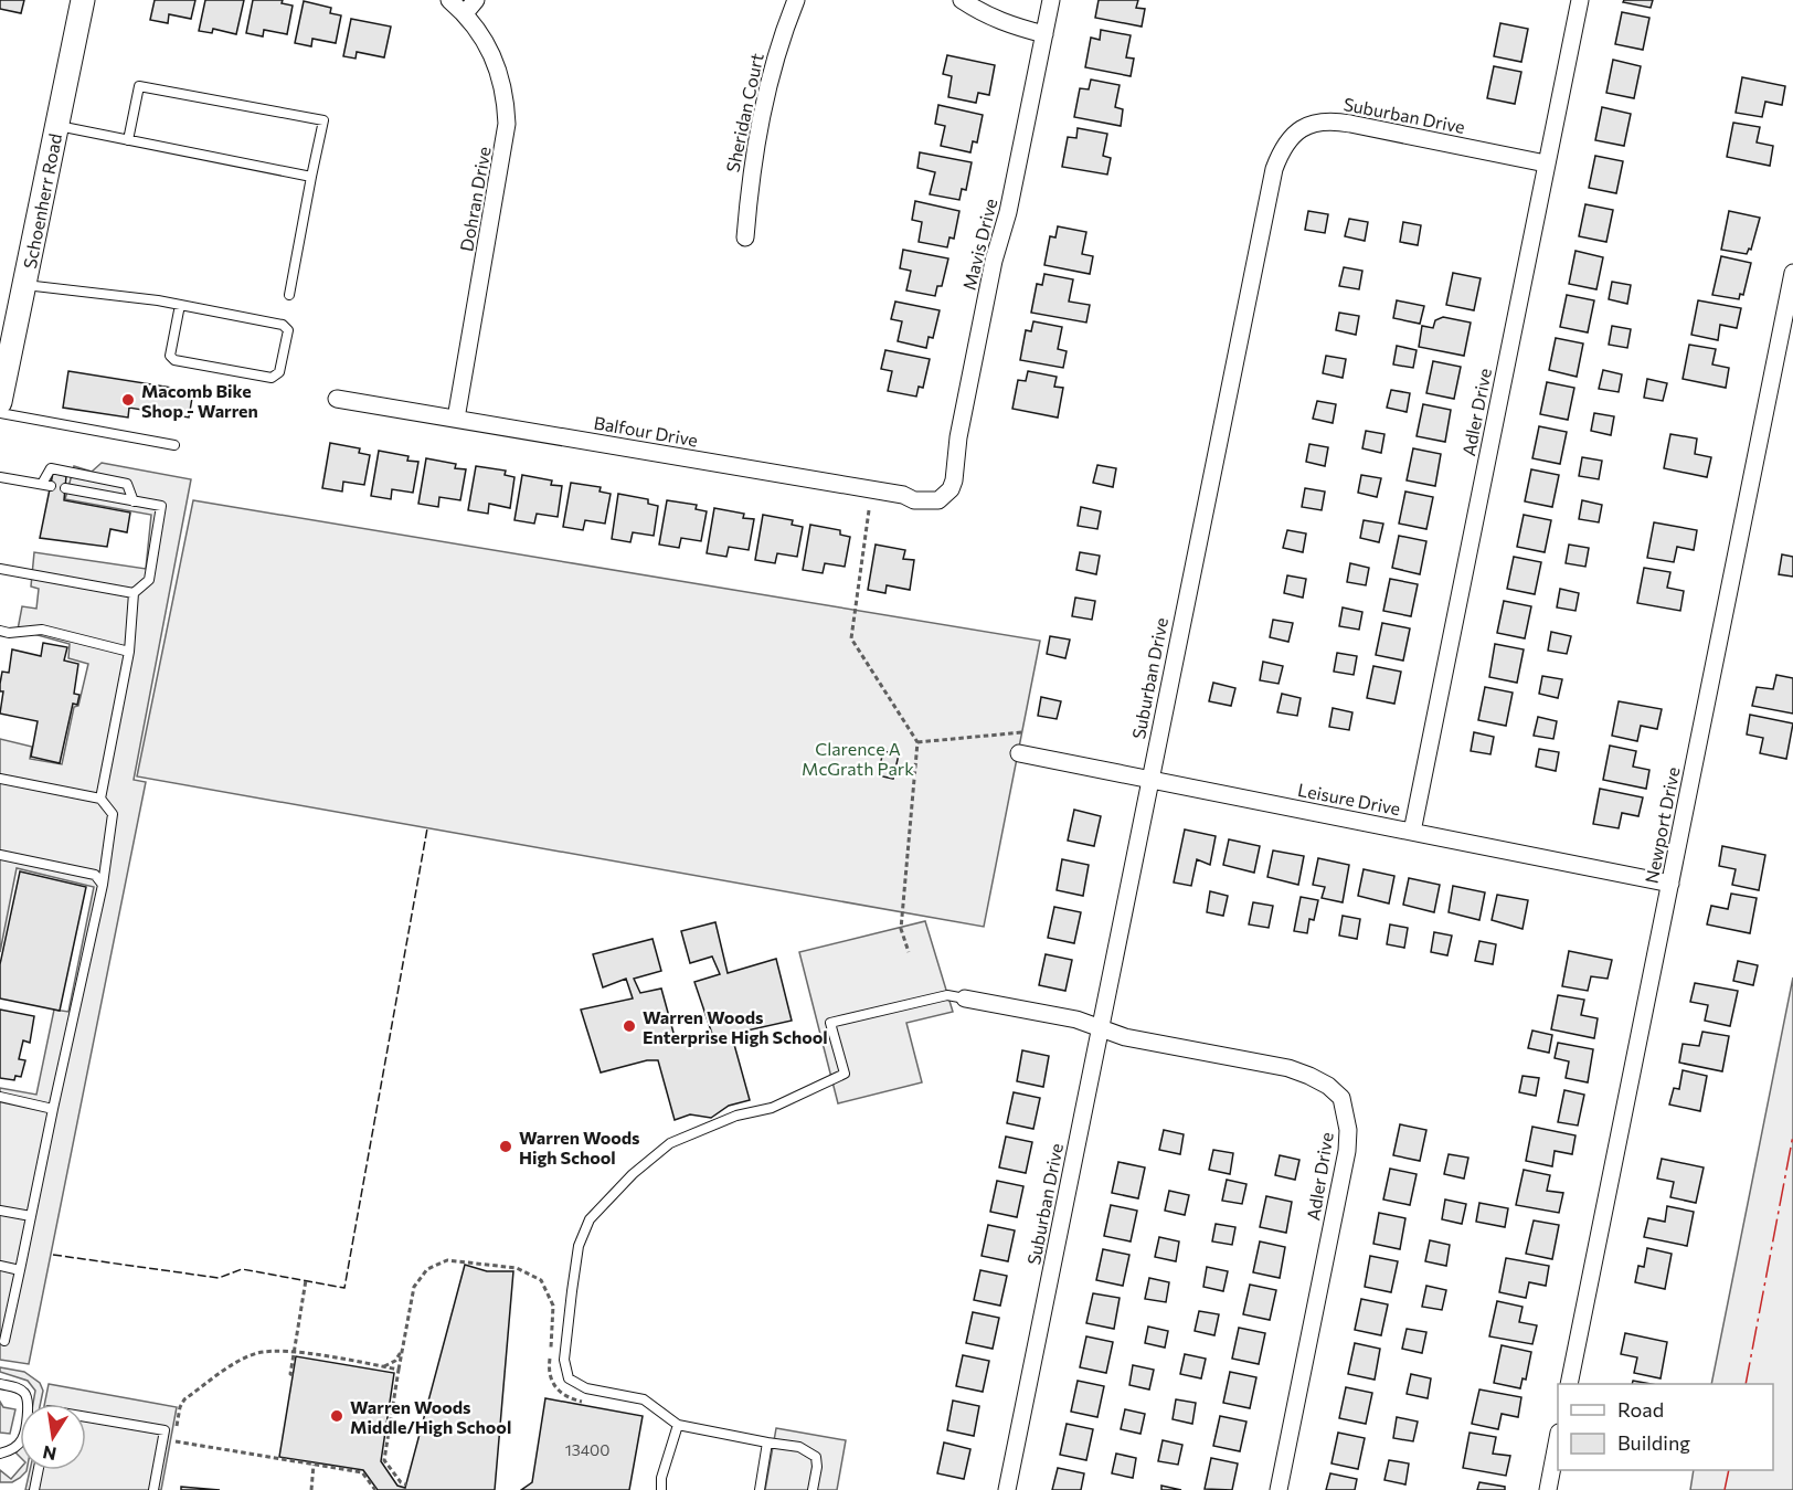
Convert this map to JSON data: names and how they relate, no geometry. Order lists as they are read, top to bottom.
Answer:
{
  "streets": {
    "main road": ["Schoenherr Road"],
    "street": [
      "Sheridan Court",
      "Suburban Drive",
      "Dohran Drive",
      "Mavis Drive",
      "Adler Drive",
      "Balfour Drive",
      "Leisure Drive",
      "Newport Drive"
    ]
  },
  "crossings": [
    ["Suburban Drive", "Adler Drive"],
    ["Suburban Drive", "Leisure Drive"],
    ["Dohran Drive", "Balfour Drive"],
    ["Mavis Drive", "Balfour Drive"],
    ["Adler Drive", "Leisure Drive"],
    ["Leisure Drive", "Newport Drive"]
  ],
  "parks": ["Clarence A McGrath Park"],
  "places": [
    "Macomb Bike Shop - Warren",
    "Warren Woods Enterprise High School",
    "Warren Woods High School",
    "Warren Woods Middle/High School"
  ],
  "house_numbers": ["13400"],
  "legend": ["Road", "Building"],
  "north": "bottom"
}
